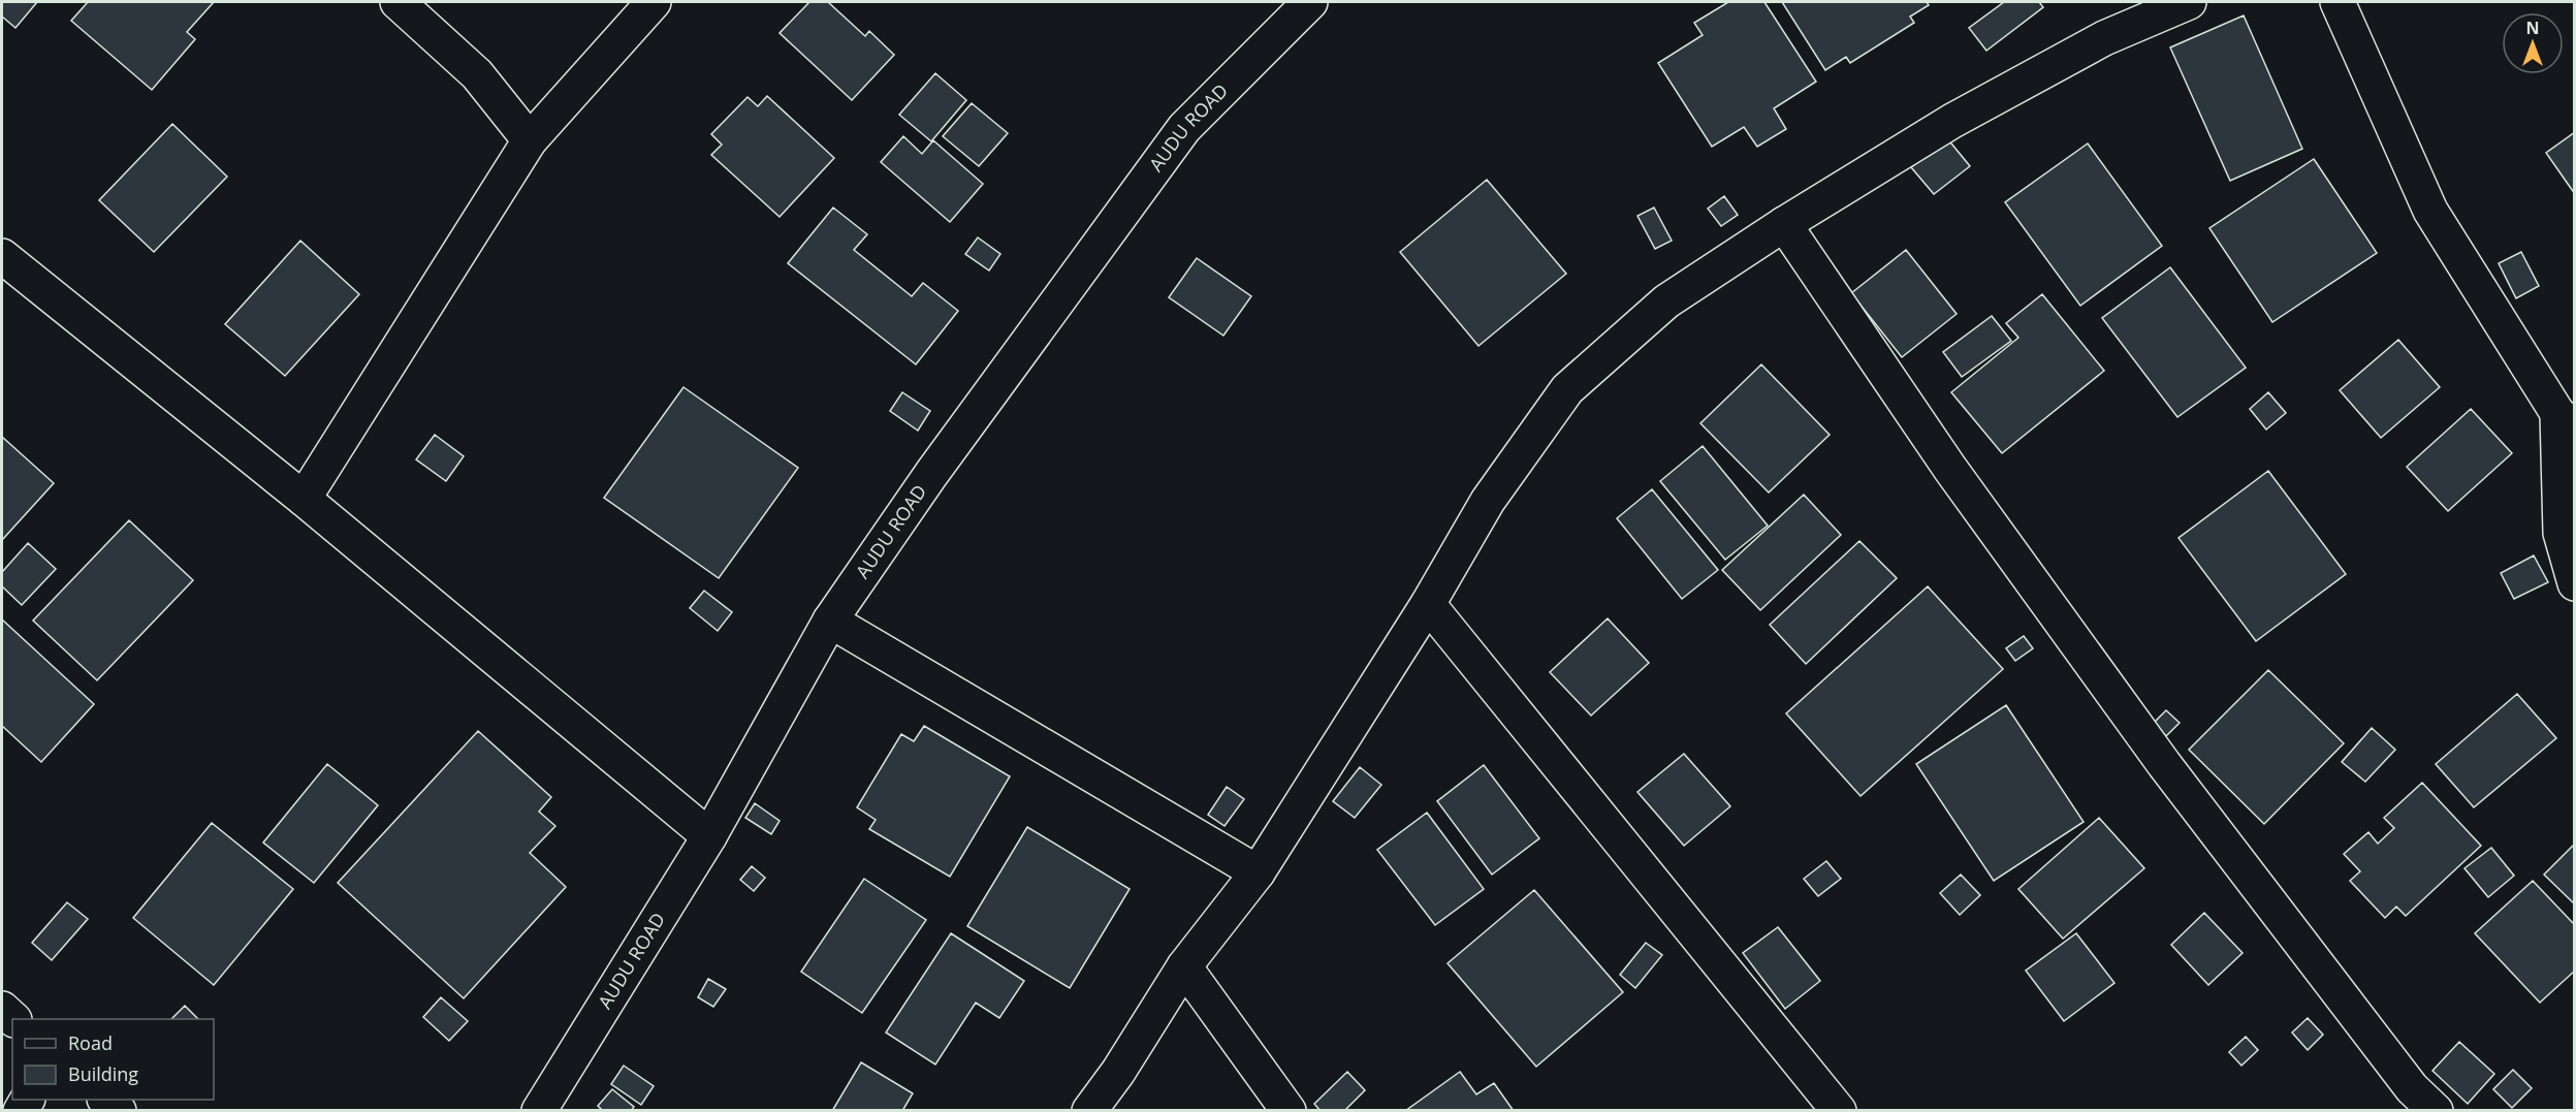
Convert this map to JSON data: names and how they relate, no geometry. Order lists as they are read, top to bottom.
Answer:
{
  "streets": {
    "street": ["AUDU ROAD"]
  },
  "legend": ["Road", "Building"],
  "north": "top"
}
